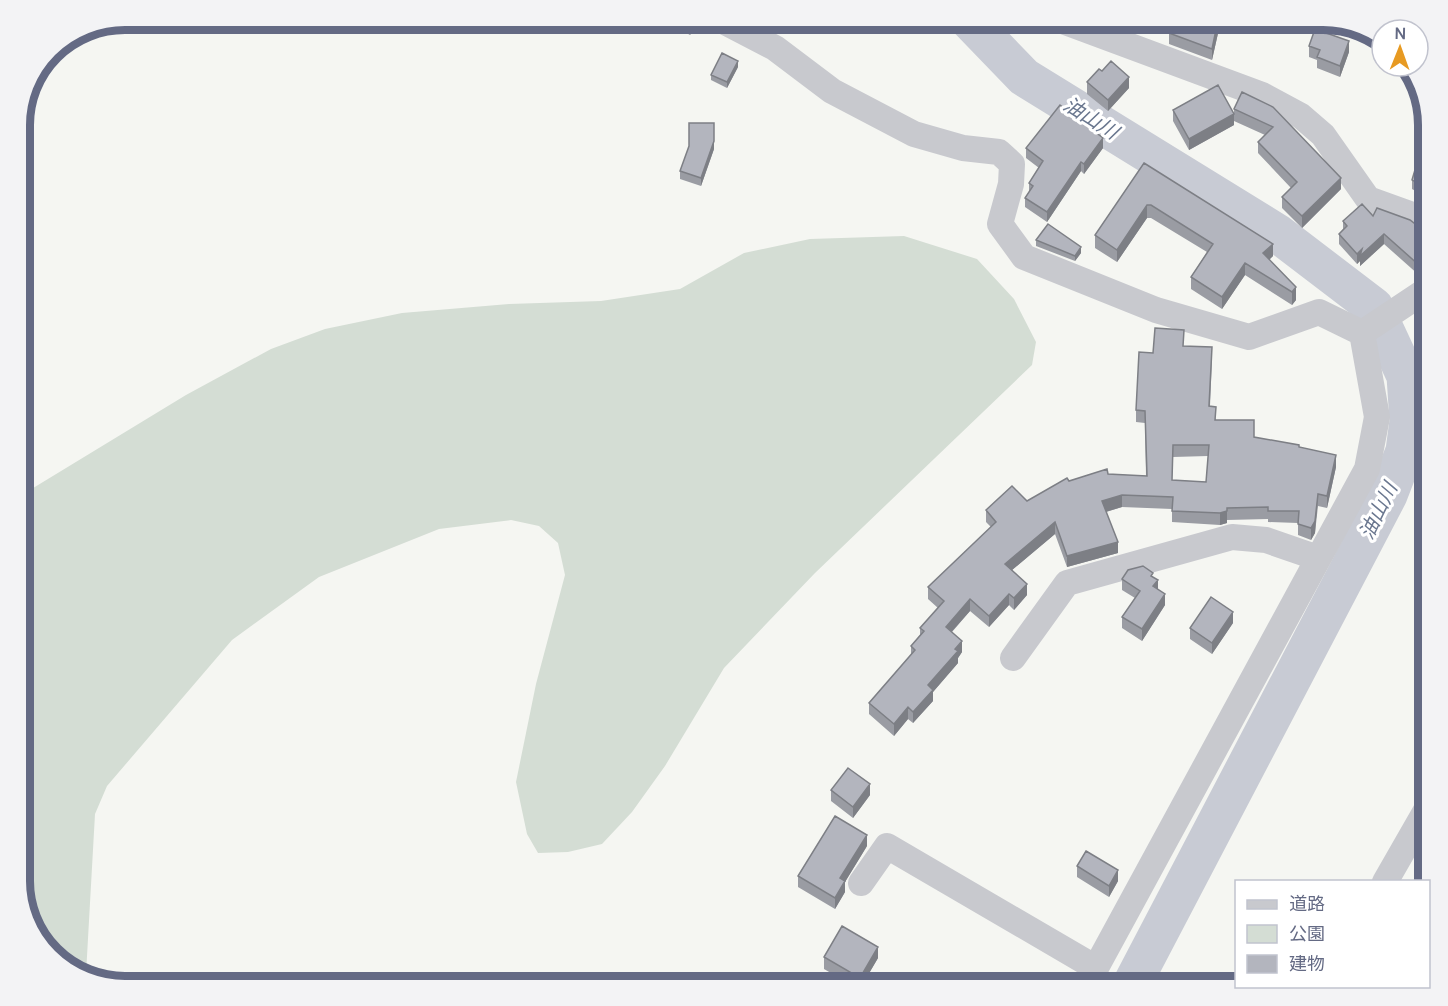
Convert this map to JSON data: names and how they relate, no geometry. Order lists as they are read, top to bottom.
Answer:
{
  "water": ["油山川"],
  "legend": ["道路", "公園", "建物"],
  "north": "top"
}
